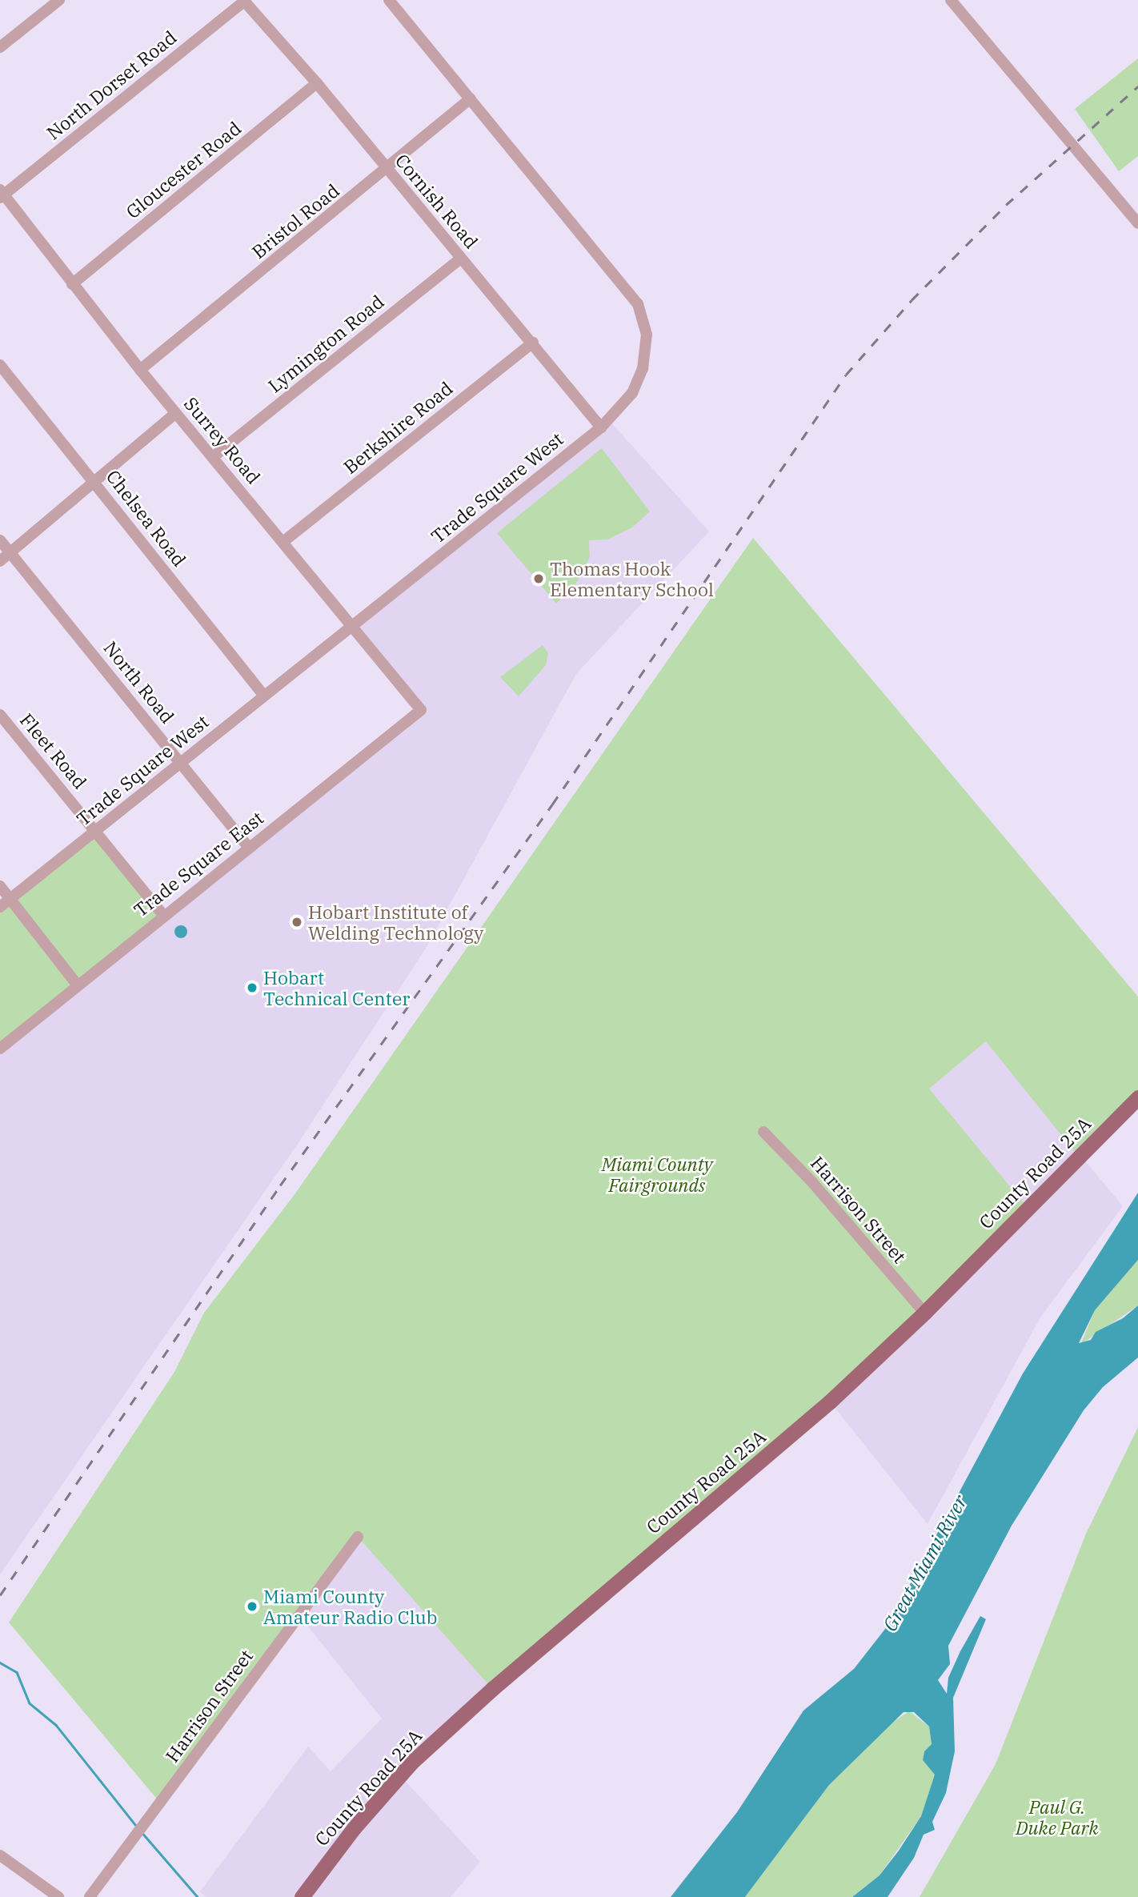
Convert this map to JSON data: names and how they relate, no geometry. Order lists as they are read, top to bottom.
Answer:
{
  "streets": {
    "main road": ["County Road 25A"],
    "street": [
      "North Dorset Road",
      "Gloucester Road",
      "Cornish Road",
      "Bristol Road",
      "Lymington Road",
      "Berkshire Road",
      "Surrey Road",
      "Trade Square West",
      "Chelsea Road",
      "North Road",
      "Fleet Road",
      "Trade Square East",
      "Harrison Street"
    ]
  },
  "crossings": [
    ["North Dorset Road", "Cornish Road"],
    ["North Dorset Road", "Surrey Road"],
    ["Gloucester Road", "Cornish Road"],
    ["Gloucester Road", "Surrey Road"],
    ["Cornish Road", "Bristol Road"],
    ["Cornish Road", "Lymington Road"],
    ["Cornish Road", "Berkshire Road"],
    ["Cornish Road", "Trade Square West"],
    ["Bristol Road", "Surrey Road"],
    ["Bristol Road", "Trade Square West"],
    ["Lymington Road", "Surrey Road"],
    ["Berkshire Road", "Surrey Road"],
    ["Surrey Road", "Trade Square West"],
    ["Surrey Road", "Trade Square East"],
    ["Trade Square West", "Chelsea Road"],
    ["Trade Square West", "North Road"],
    ["Trade Square West", "Fleet Road"],
    ["North Road", "Trade Square East"],
    ["Fleet Road", "Trade Square East"],
    ["County Road 25A", "Harrison Street"]
  ],
  "water": ["Great Miami River"],
  "parks": ["Miami County Fairgrounds", "Paul G. Duke Park"],
  "places": [
    "Thomas Hook Elementary School",
    "Hobart Institute of Welding Technology",
    "Hobart Technical Center",
    "Miami County Amateur Radio Club"
  ]
}
